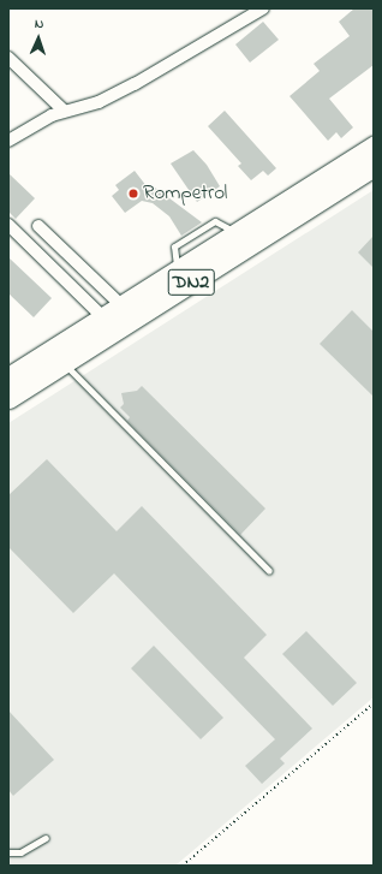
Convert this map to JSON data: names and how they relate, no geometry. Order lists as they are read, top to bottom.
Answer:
{
  "streets": {
    "highway": ["DN2"]
  },
  "places": ["Rompetrol"],
  "north": "top"
}
